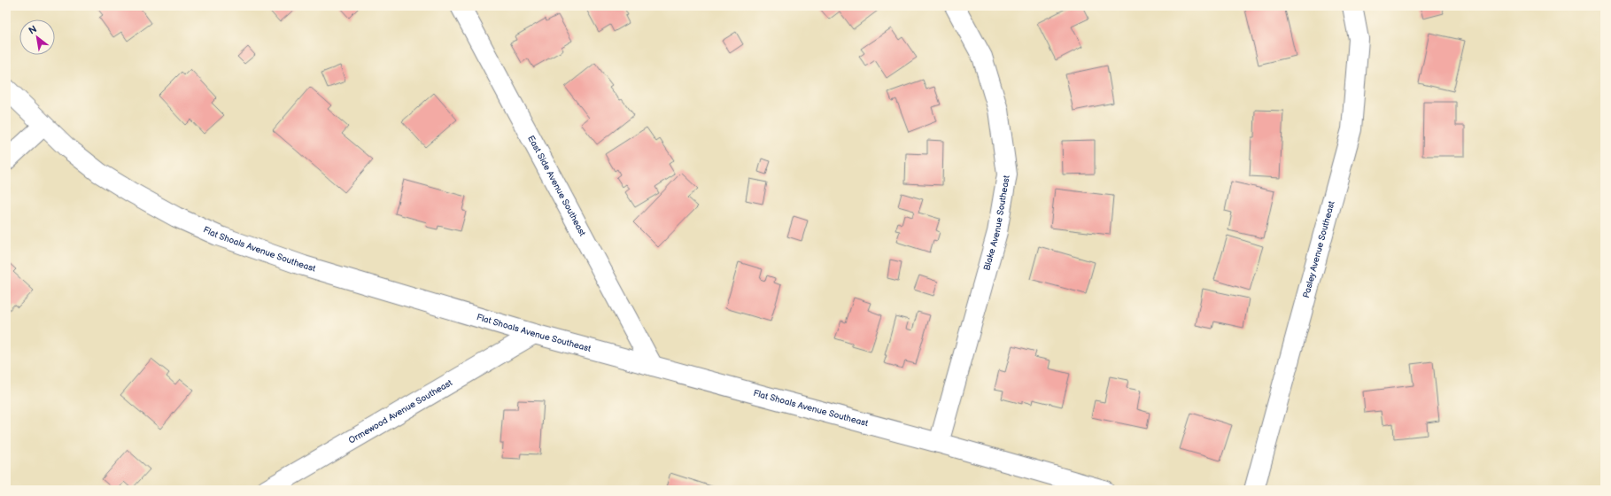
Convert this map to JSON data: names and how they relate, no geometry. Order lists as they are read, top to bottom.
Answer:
{
  "streets": {
    "street": [
      "East Side Avenue Southeast",
      "Blake Avenue Southeast",
      "Flat Shoals Avenue Southeast",
      "Pasley Avenue Southeast",
      "Ormewood Avenue Southeast"
    ]
  },
  "crossings": [
    ["East Side Avenue Southeast", "Flat Shoals Avenue Southeast"],
    ["Blake Avenue Southeast", "Flat Shoals Avenue Southeast"],
    ["Flat Shoals Avenue Southeast", "Ormewood Avenue Southeast"]
  ],
  "north": "top left"
}
